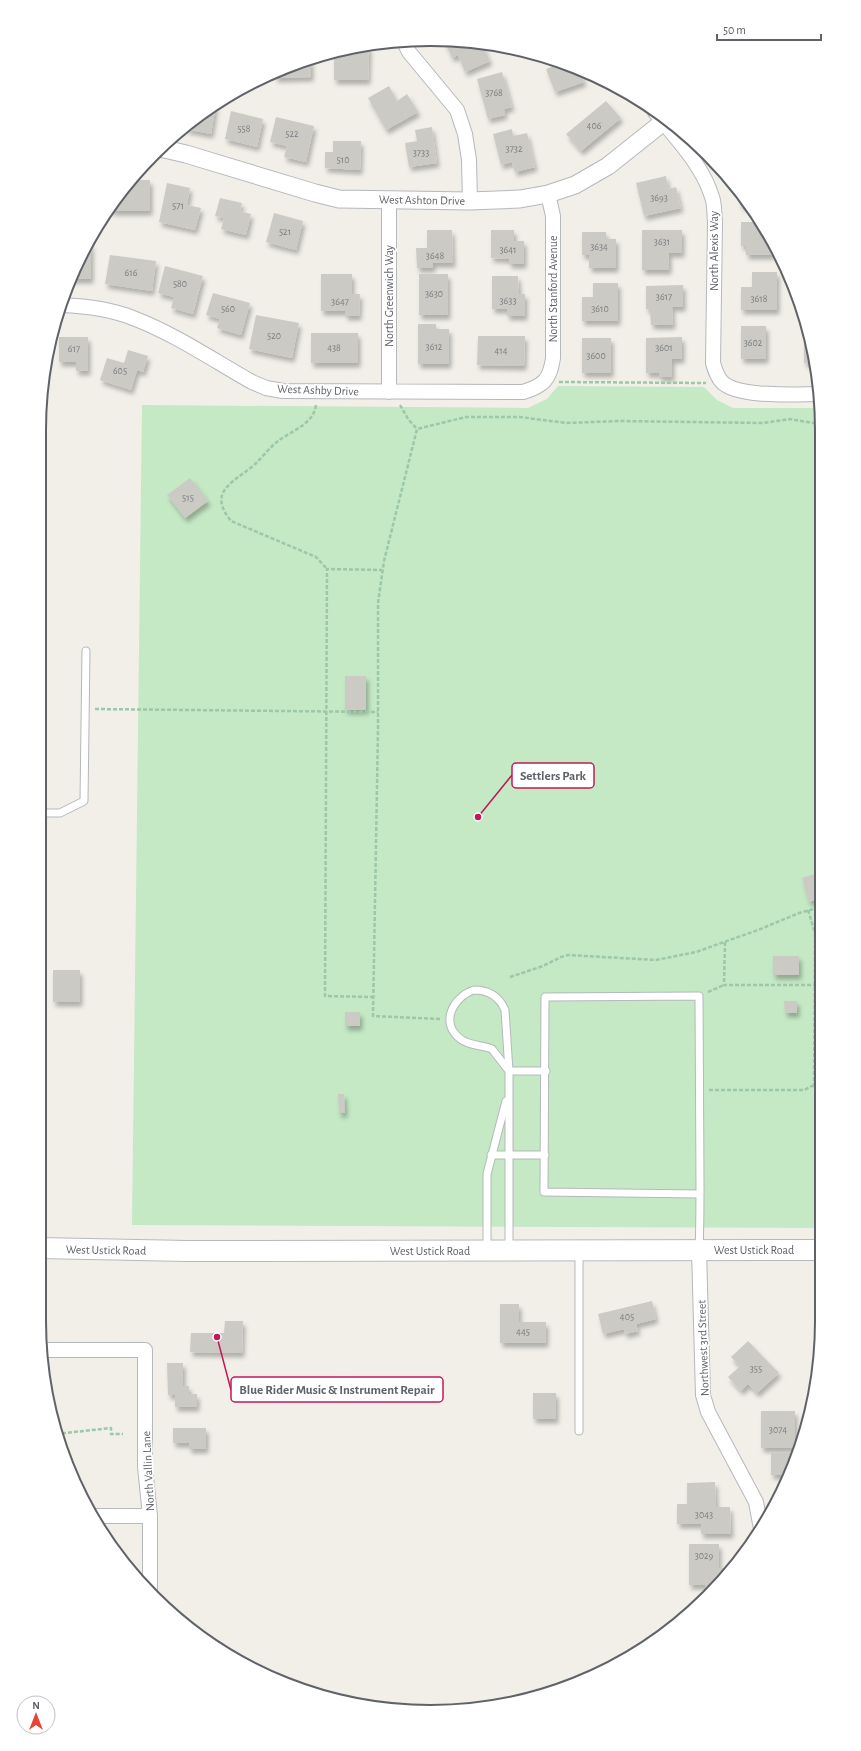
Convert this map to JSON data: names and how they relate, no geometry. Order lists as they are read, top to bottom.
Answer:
{
  "streets": {
    "main road": ["West Ustick Road"],
    "street": [
      "West Ashton Drive",
      "North Alexis Way",
      "North Stanford Avenue",
      "North Greenwich Way",
      "West Ashby Drive",
      "Northwest 3rd Street",
      "North Vallin Lane"
    ]
  },
  "crossings": [
    ["West Ashton Drive", "North Stanford Avenue"],
    ["West Ashton Drive", "North Greenwich Way"],
    ["North Stanford Avenue", "West Ashby Drive"],
    ["North Greenwich Way", "West Ashby Drive"],
    ["West Ustick Road", "Northwest 3rd Street"]
  ],
  "places": ["Settlers Park", "Blue Rider Music & Instrument Repair"],
  "house_numbers": [
    "3768",
    "406",
    "558",
    "522",
    "3732",
    "3733",
    "510",
    "3693",
    "571",
    "521",
    "3631",
    "3634",
    "3641",
    "3648",
    "616",
    "580",
    "3630",
    "3617",
    "3618",
    "3633",
    "3647",
    "560",
    "3610",
    "520",
    "3602",
    "3612",
    "438",
    "3601",
    "617",
    "414",
    "3600",
    "605",
    "515",
    "405",
    "445",
    "355",
    "3074",
    "3043",
    "3029"
  ],
  "scale_bar": "50 m",
  "north": "top"
}
